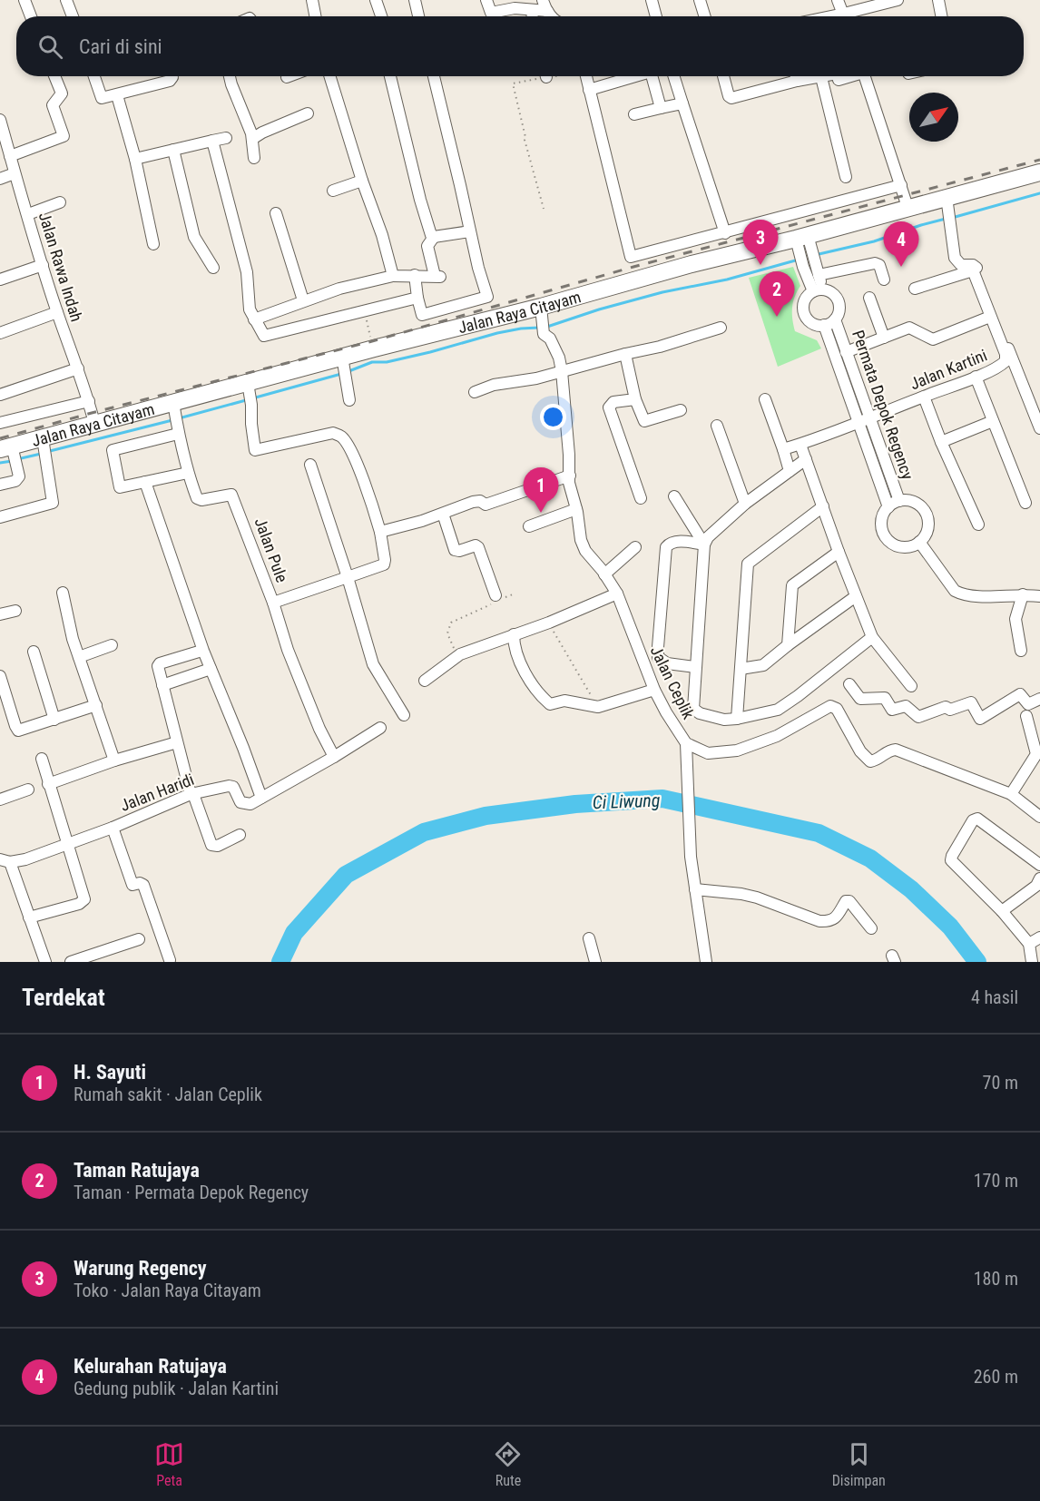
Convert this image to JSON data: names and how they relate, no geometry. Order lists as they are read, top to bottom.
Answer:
{
  "streets": {
    "main road": ["Jalan Raya Citayam"],
    "street": [
      "Jalan Rawa Indah",
      "Jalan Kartini",
      "Permata Depok Regency",
      "Jalan Pule",
      "Jalan Ceplik",
      "Jalan Haridi"
    ]
  },
  "crossings": [
    ["Jalan Rawa Indah", "Jalan Raya Citayam"],
    ["Jalan Raya Citayam", "Jalan Pule"],
    ["Jalan Raya Citayam", "Jalan Ceplik"],
    ["Jalan Kartini", "Permata Depok Regency"]
  ],
  "water": ["Ci Liwung"],
  "north": "top right",
  "page": {
    "search": "Cari di sini",
    "pins": [
      "3",
      "4",
      "2",
      "1"
    ],
    "heading": ["Terdekat", "4 hasil"],
    "list": [
      {
        "mark": "1",
        "name": "H. Sayuti",
        "note": "Rumah sakit · Jalan Ceplik",
        "value": "70 m"
      },
      {
        "mark": "2",
        "name": "Taman Ratujaya",
        "note": "Taman · Permata Depok Regency",
        "value": "170 m"
      },
      {
        "mark": "3",
        "name": "Warung Regency",
        "note": "Toko · Jalan Raya Citayam",
        "value": "180 m"
      },
      {
        "mark": "4",
        "name": "Kelurahan Ratujaya",
        "note": "Gedung publik · Jalan Kartini",
        "value": "260 m"
      }
    ],
    "nav": ["Peta", "Rute", "Disimpan"]
  }
}
